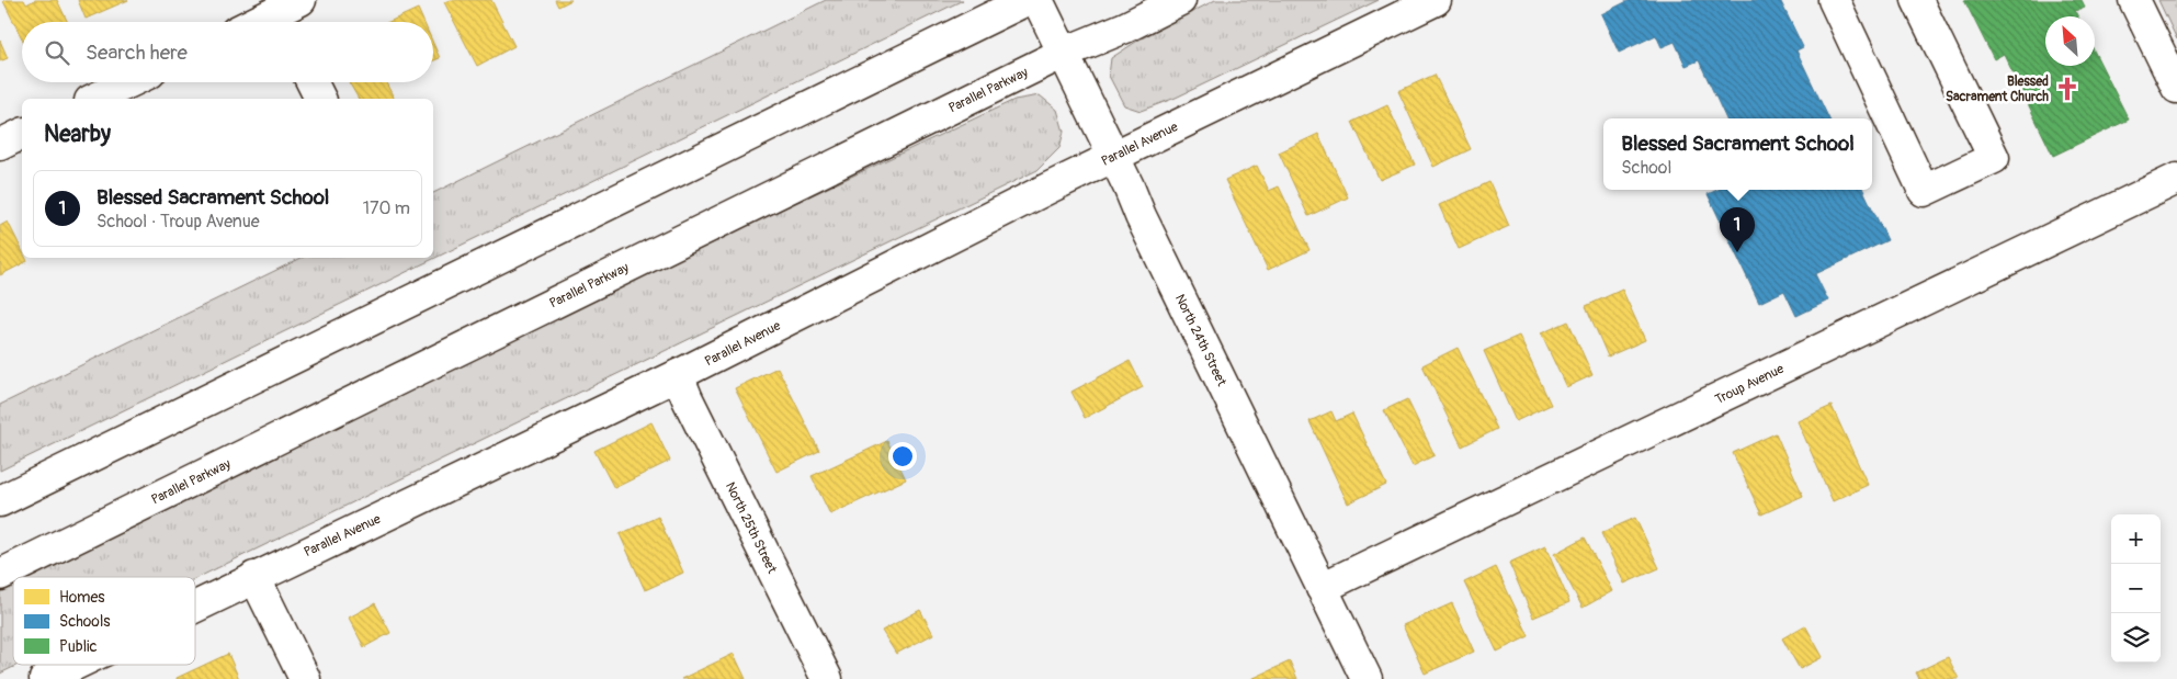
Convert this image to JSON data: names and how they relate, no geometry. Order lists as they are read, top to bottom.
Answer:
{
  "streets": {
    "street": [
      "Parallel Parkway",
      "Parallel Avenue",
      "North 24th Street",
      "Troup Avenue",
      "North 25th Street"
    ]
  },
  "crossings": [
    ["Parallel Parkway", "North 24th Street"],
    ["Parallel Avenue", "North 24th Street"],
    ["Parallel Avenue", "North 25th Street"],
    ["North 24th Street", "Troup Avenue"]
  ],
  "places": {
    "church": ["Blessed Sacrament Church"]
  },
  "legend": ["Homes", "Schools", "Public"],
  "north": "top left",
  "page": {
    "search": "Search here",
    "heading": "Nearby",
    "popup": ["Blessed Sacrament School", "School"],
    "list": [
      {
        "mark": "1",
        "name": "Blessed Sacrament School",
        "note": "School · Troup Avenue",
        "value": "170 m"
      }
    ],
    "pins": "1",
    "map_buttons": ["+", "−"]
  }
}
